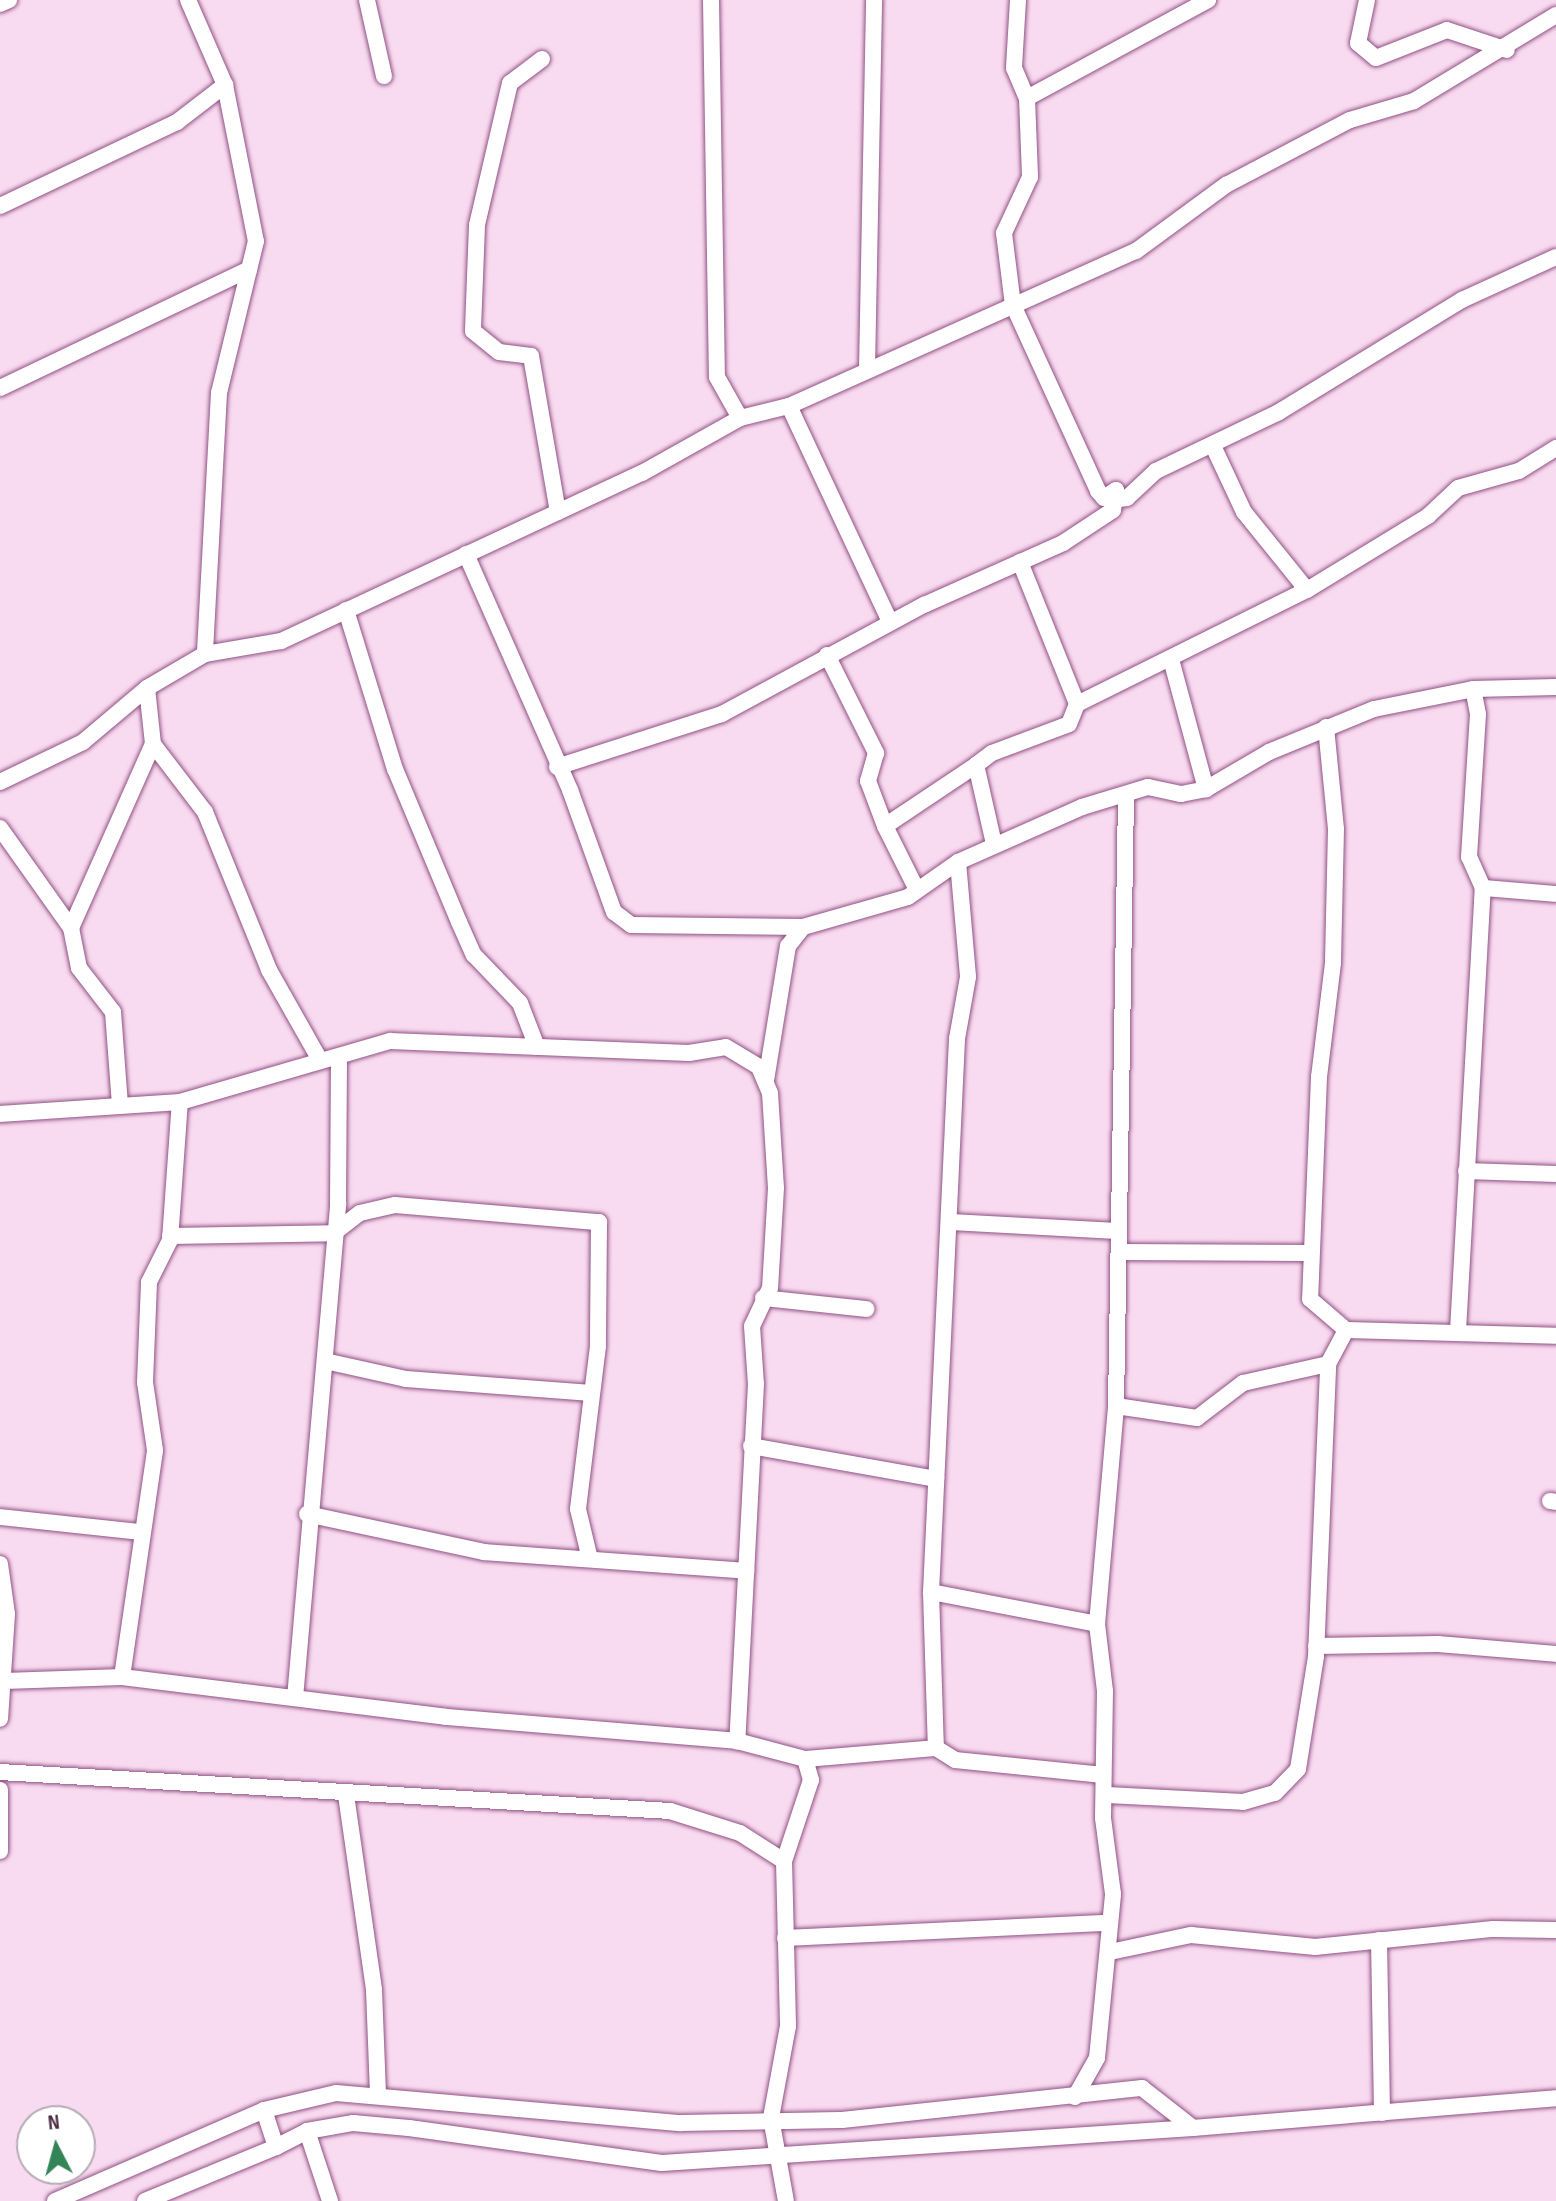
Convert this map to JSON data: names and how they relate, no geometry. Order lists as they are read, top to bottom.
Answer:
{
  "north": "top"
}
